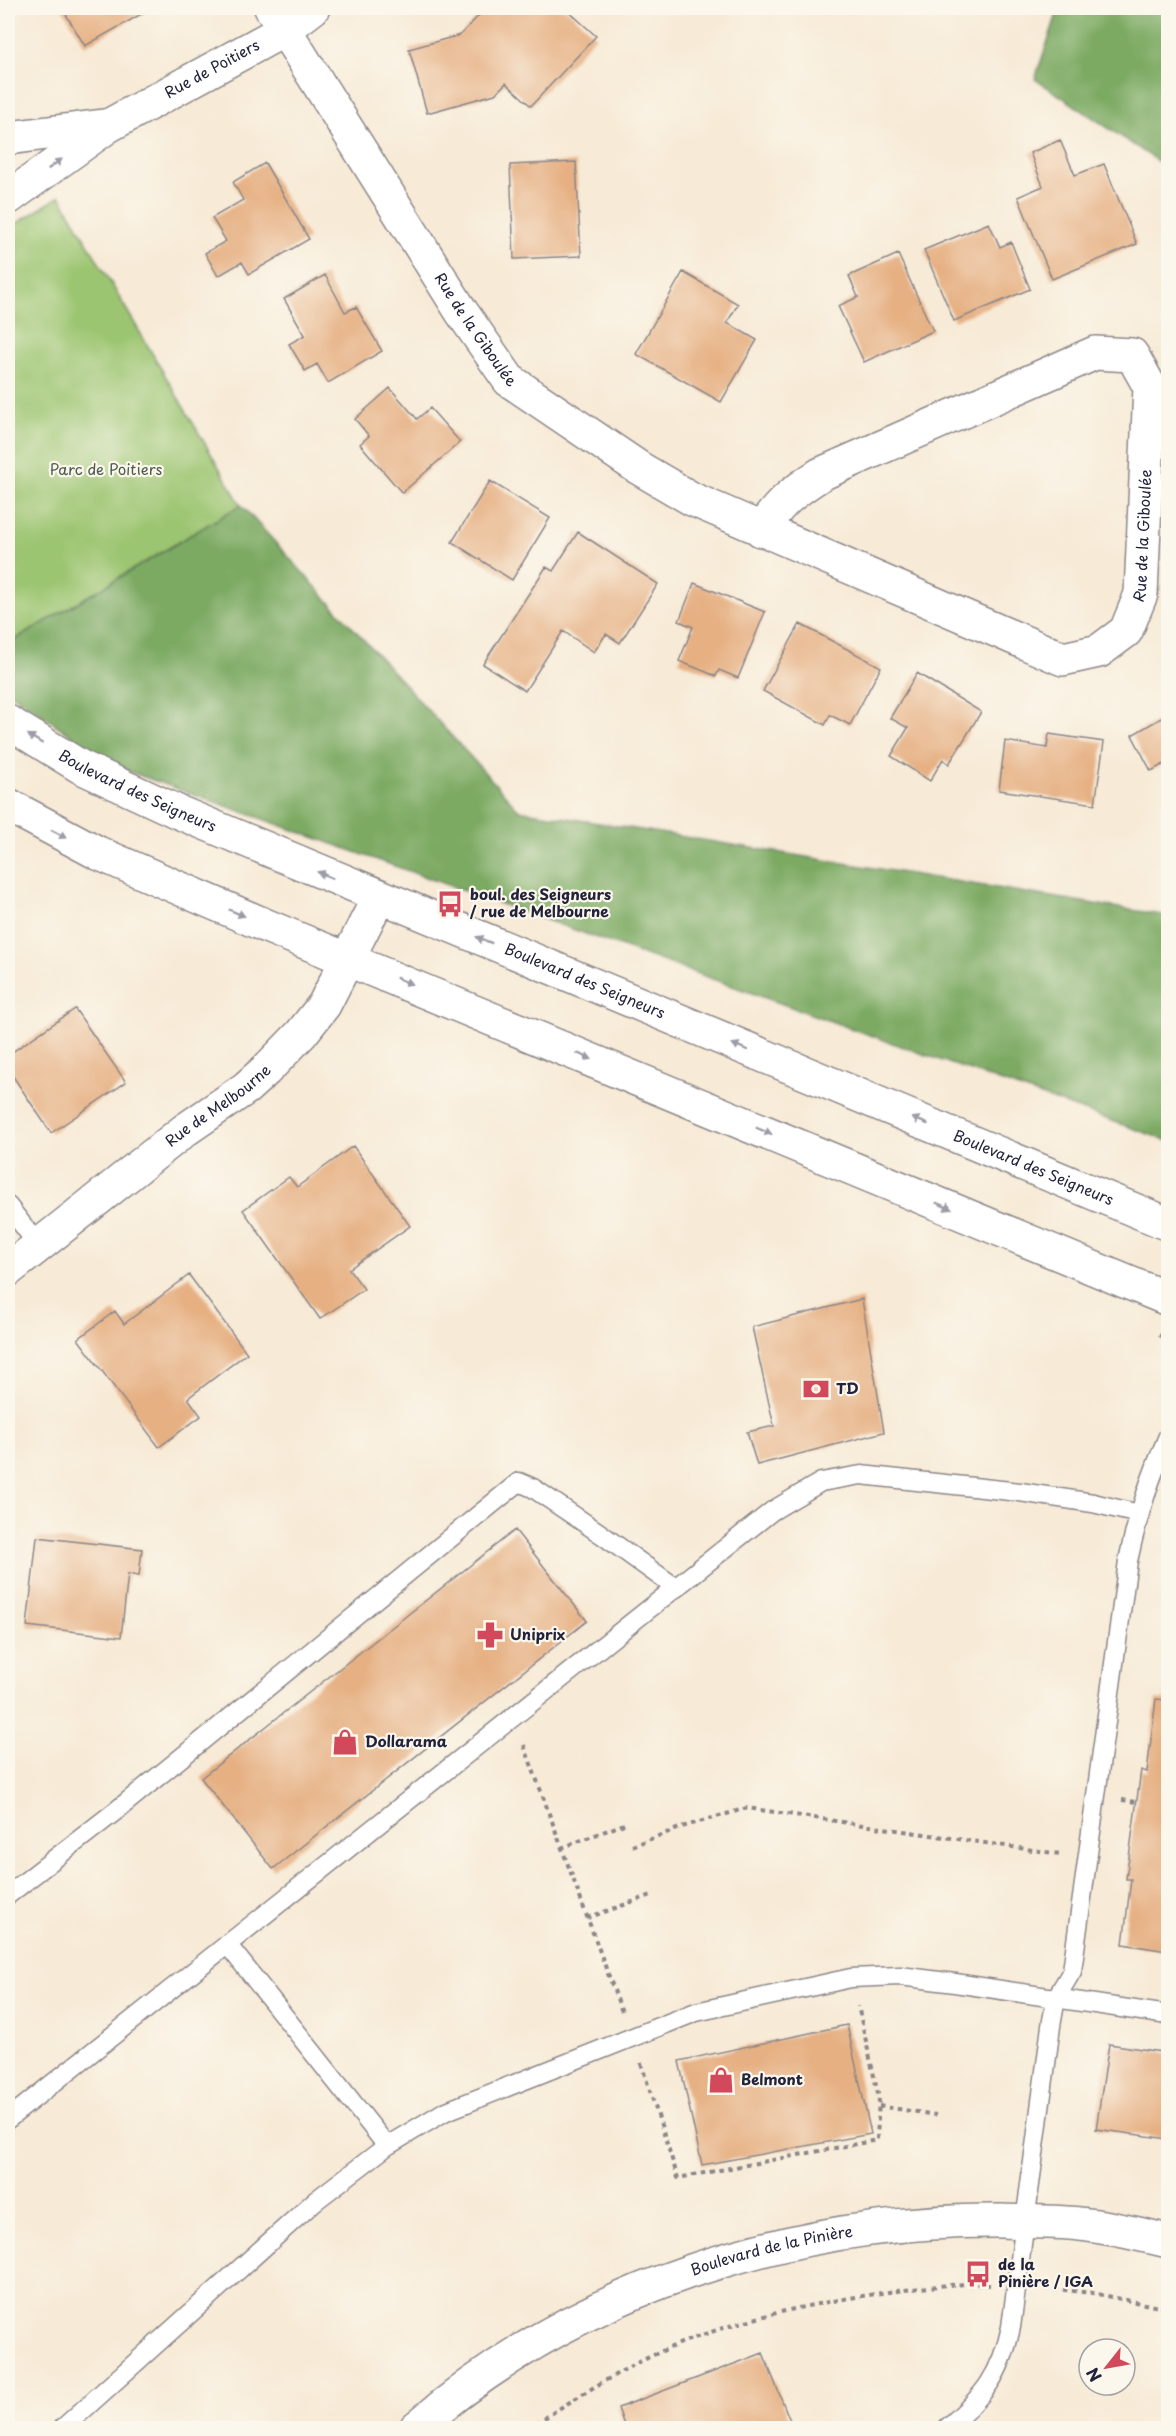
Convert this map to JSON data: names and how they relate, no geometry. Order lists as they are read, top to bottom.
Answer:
{
  "streets": {
    "street": [
      "Rue de Poitiers",
      "Rue de la Giboulée",
      "Boulevard des Seigneurs",
      "Rue de Melbourne",
      "Boulevard de la Pinière"
    ]
  },
  "crossings": [
    ["Rue de Poitiers", "Rue de la Giboulée"],
    ["Boulevard des Seigneurs", "Rue de Melbourne"]
  ],
  "parks": ["Parc de Poitiers"],
  "places": {
    "bus stop": ["boul. des Seigneurs / rue de Melbourne", "de la Pinière / IGA"],
    "bank": ["TD"],
    "pharmacy": ["Uniprix"],
    "shop": ["Dollarama", "Belmont"]
  },
  "north": "bottom left"
}
